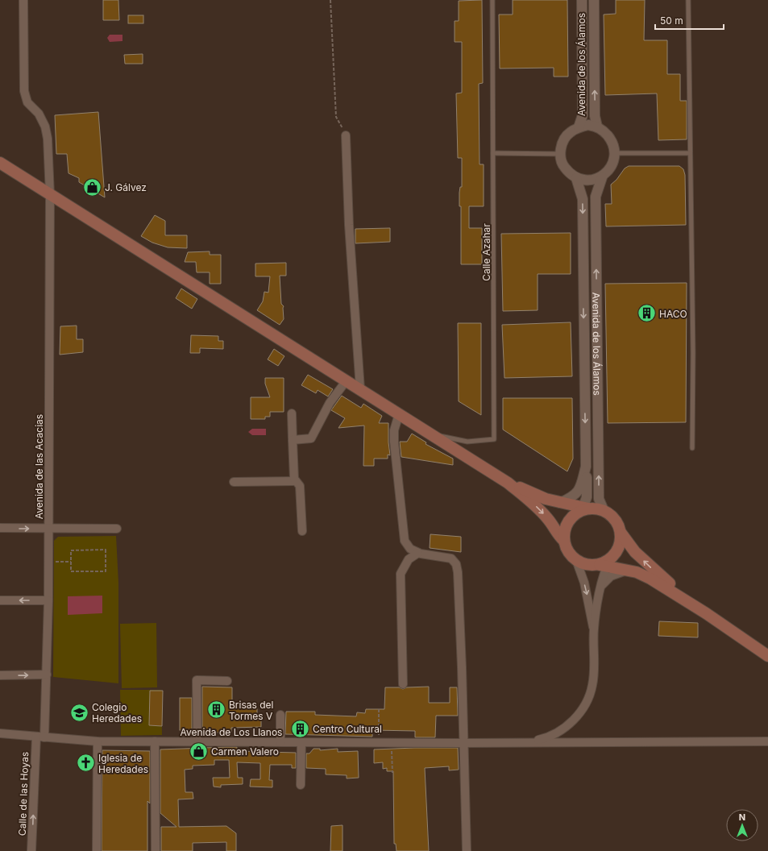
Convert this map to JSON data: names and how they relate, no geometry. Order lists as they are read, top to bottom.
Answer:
{
  "streets": {
    "street": [
      "Avenida de los Álamos",
      "Avenida de las Acacias",
      "Avenida de Los Llanos",
      "Calle de las Hoyas"
    ],
    "lane": ["Calle Azahar"]
  },
  "crossings": [
    ["Avenida de las Acacias", "Avenida de Los Llanos"],
    ["Avenida de Los Llanos", "Calle de las Hoyas"]
  ],
  "places": {
    "shop": ["J. Gálvez", "Carmen Valero"],
    "building": ["HACO", "Brisas del Tormes V", "Centro Cultural"],
    "school or university": ["Colegio Heredades"],
    "church": ["Iglesia de Heredades"]
  },
  "scale_bar": "50 m",
  "north": "top"
}
